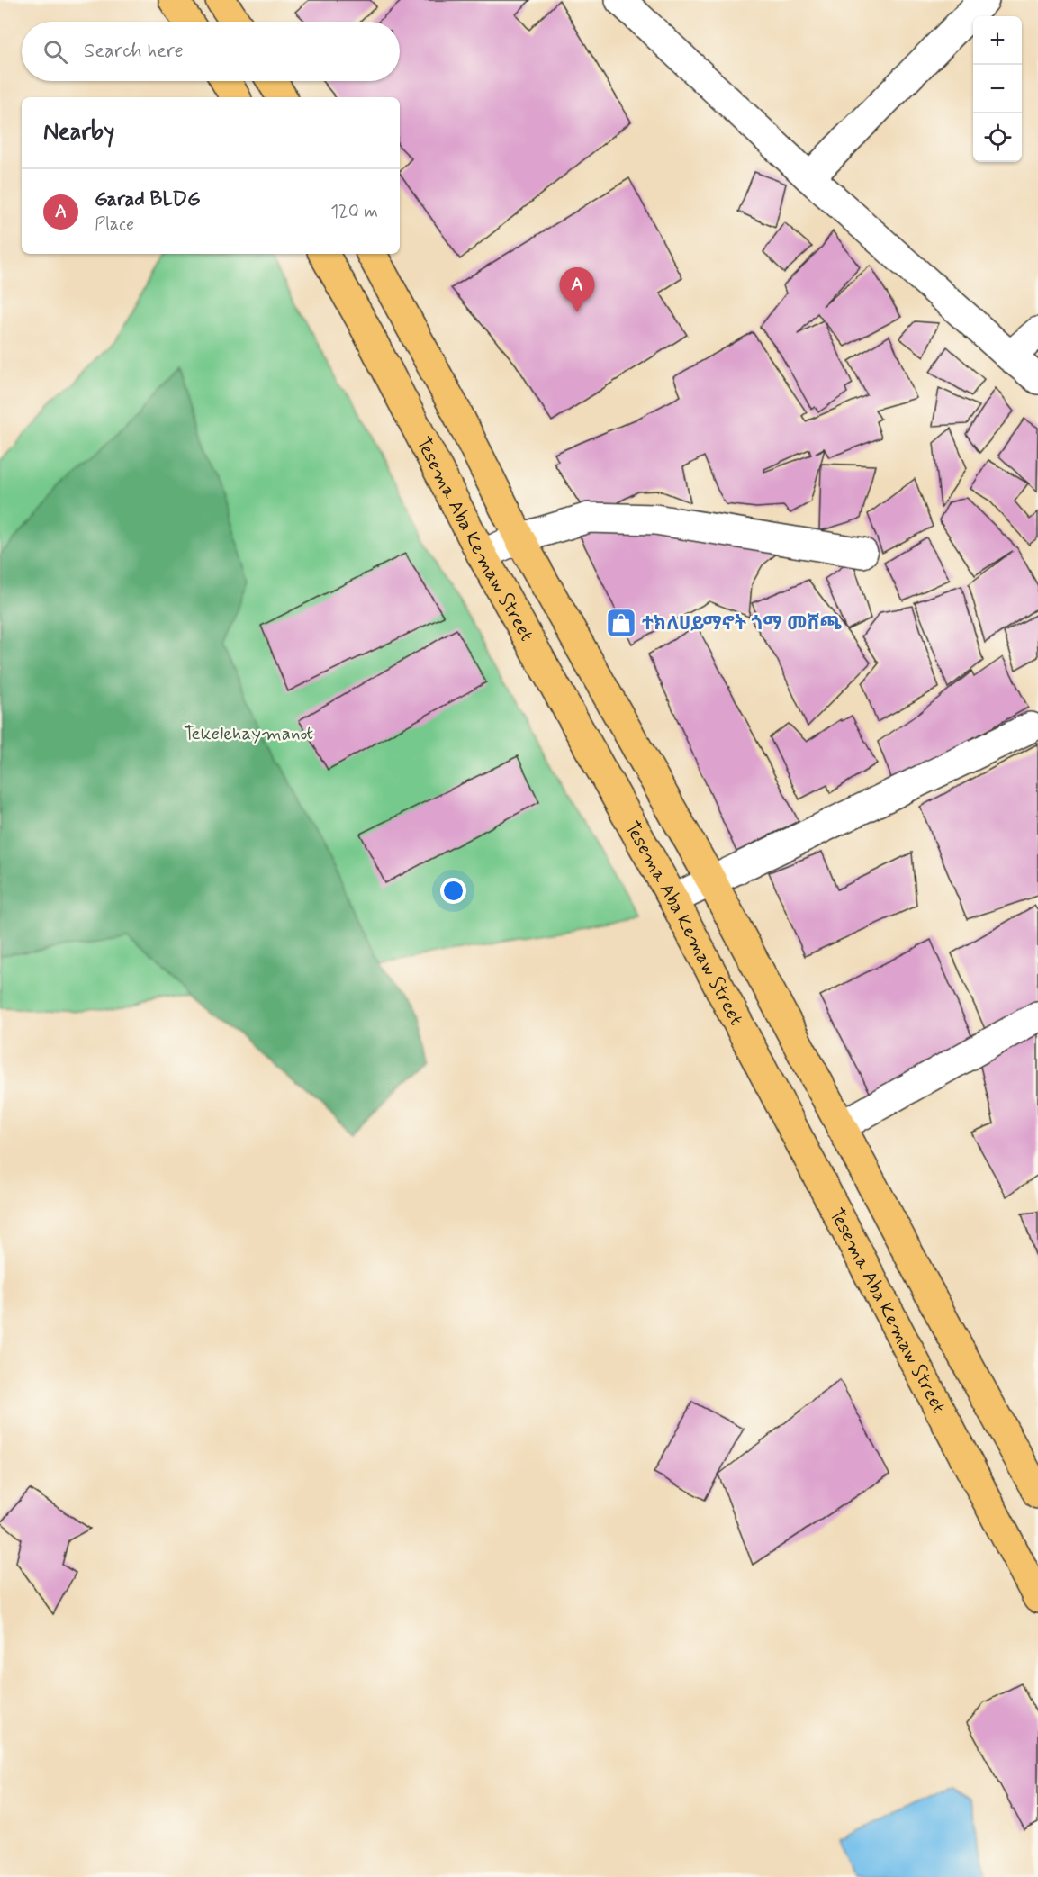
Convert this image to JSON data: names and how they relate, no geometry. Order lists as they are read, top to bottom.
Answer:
{
  "streets": {
    "main road": ["Tesema Aba Kemaw Street"]
  },
  "parks": ["Tekelehaymanot"],
  "places": {
    "shop": ["ተክለሀይማኖት ጎማ መሸጫ"]
  },
  "page": {
    "map_buttons": ["+", "−"],
    "search": "Search here",
    "heading": "Nearby",
    "list": [
      {
        "mark": "A",
        "name": "Garad BLDG",
        "note": "Place",
        "value": "120 m"
      }
    ],
    "pins": "A"
  }
}
